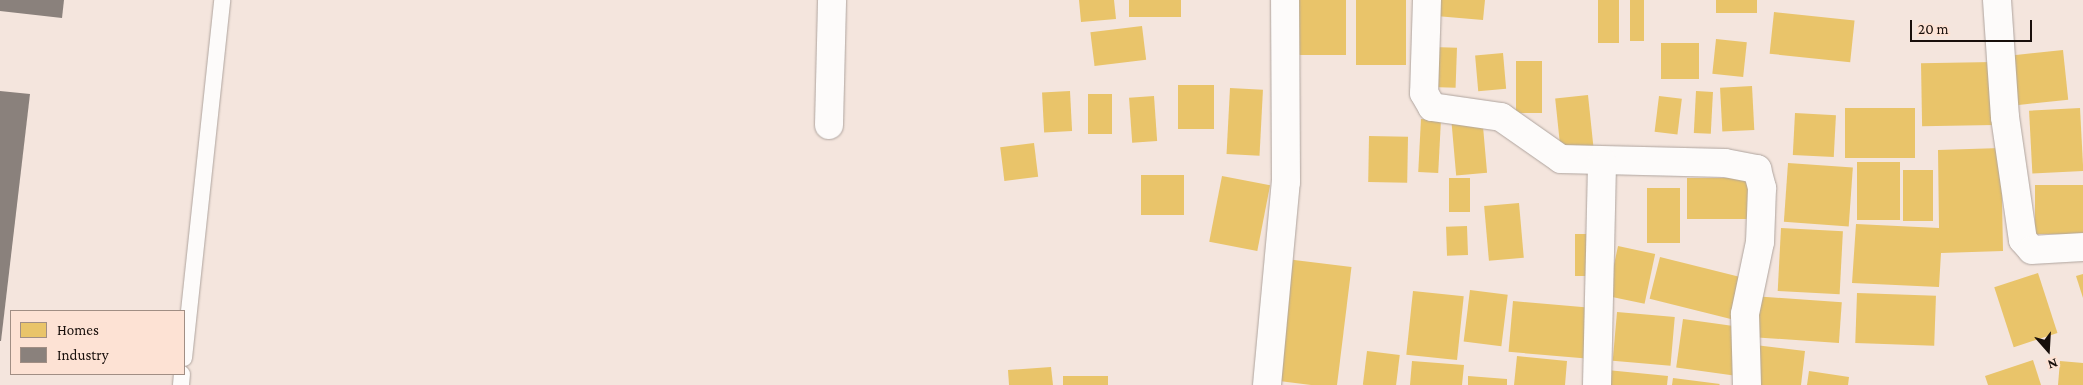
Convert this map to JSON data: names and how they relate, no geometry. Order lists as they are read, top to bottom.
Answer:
{
  "legend": ["Homes", "Industry"],
  "scale_bar": "20 m",
  "north": "bottom"
}
